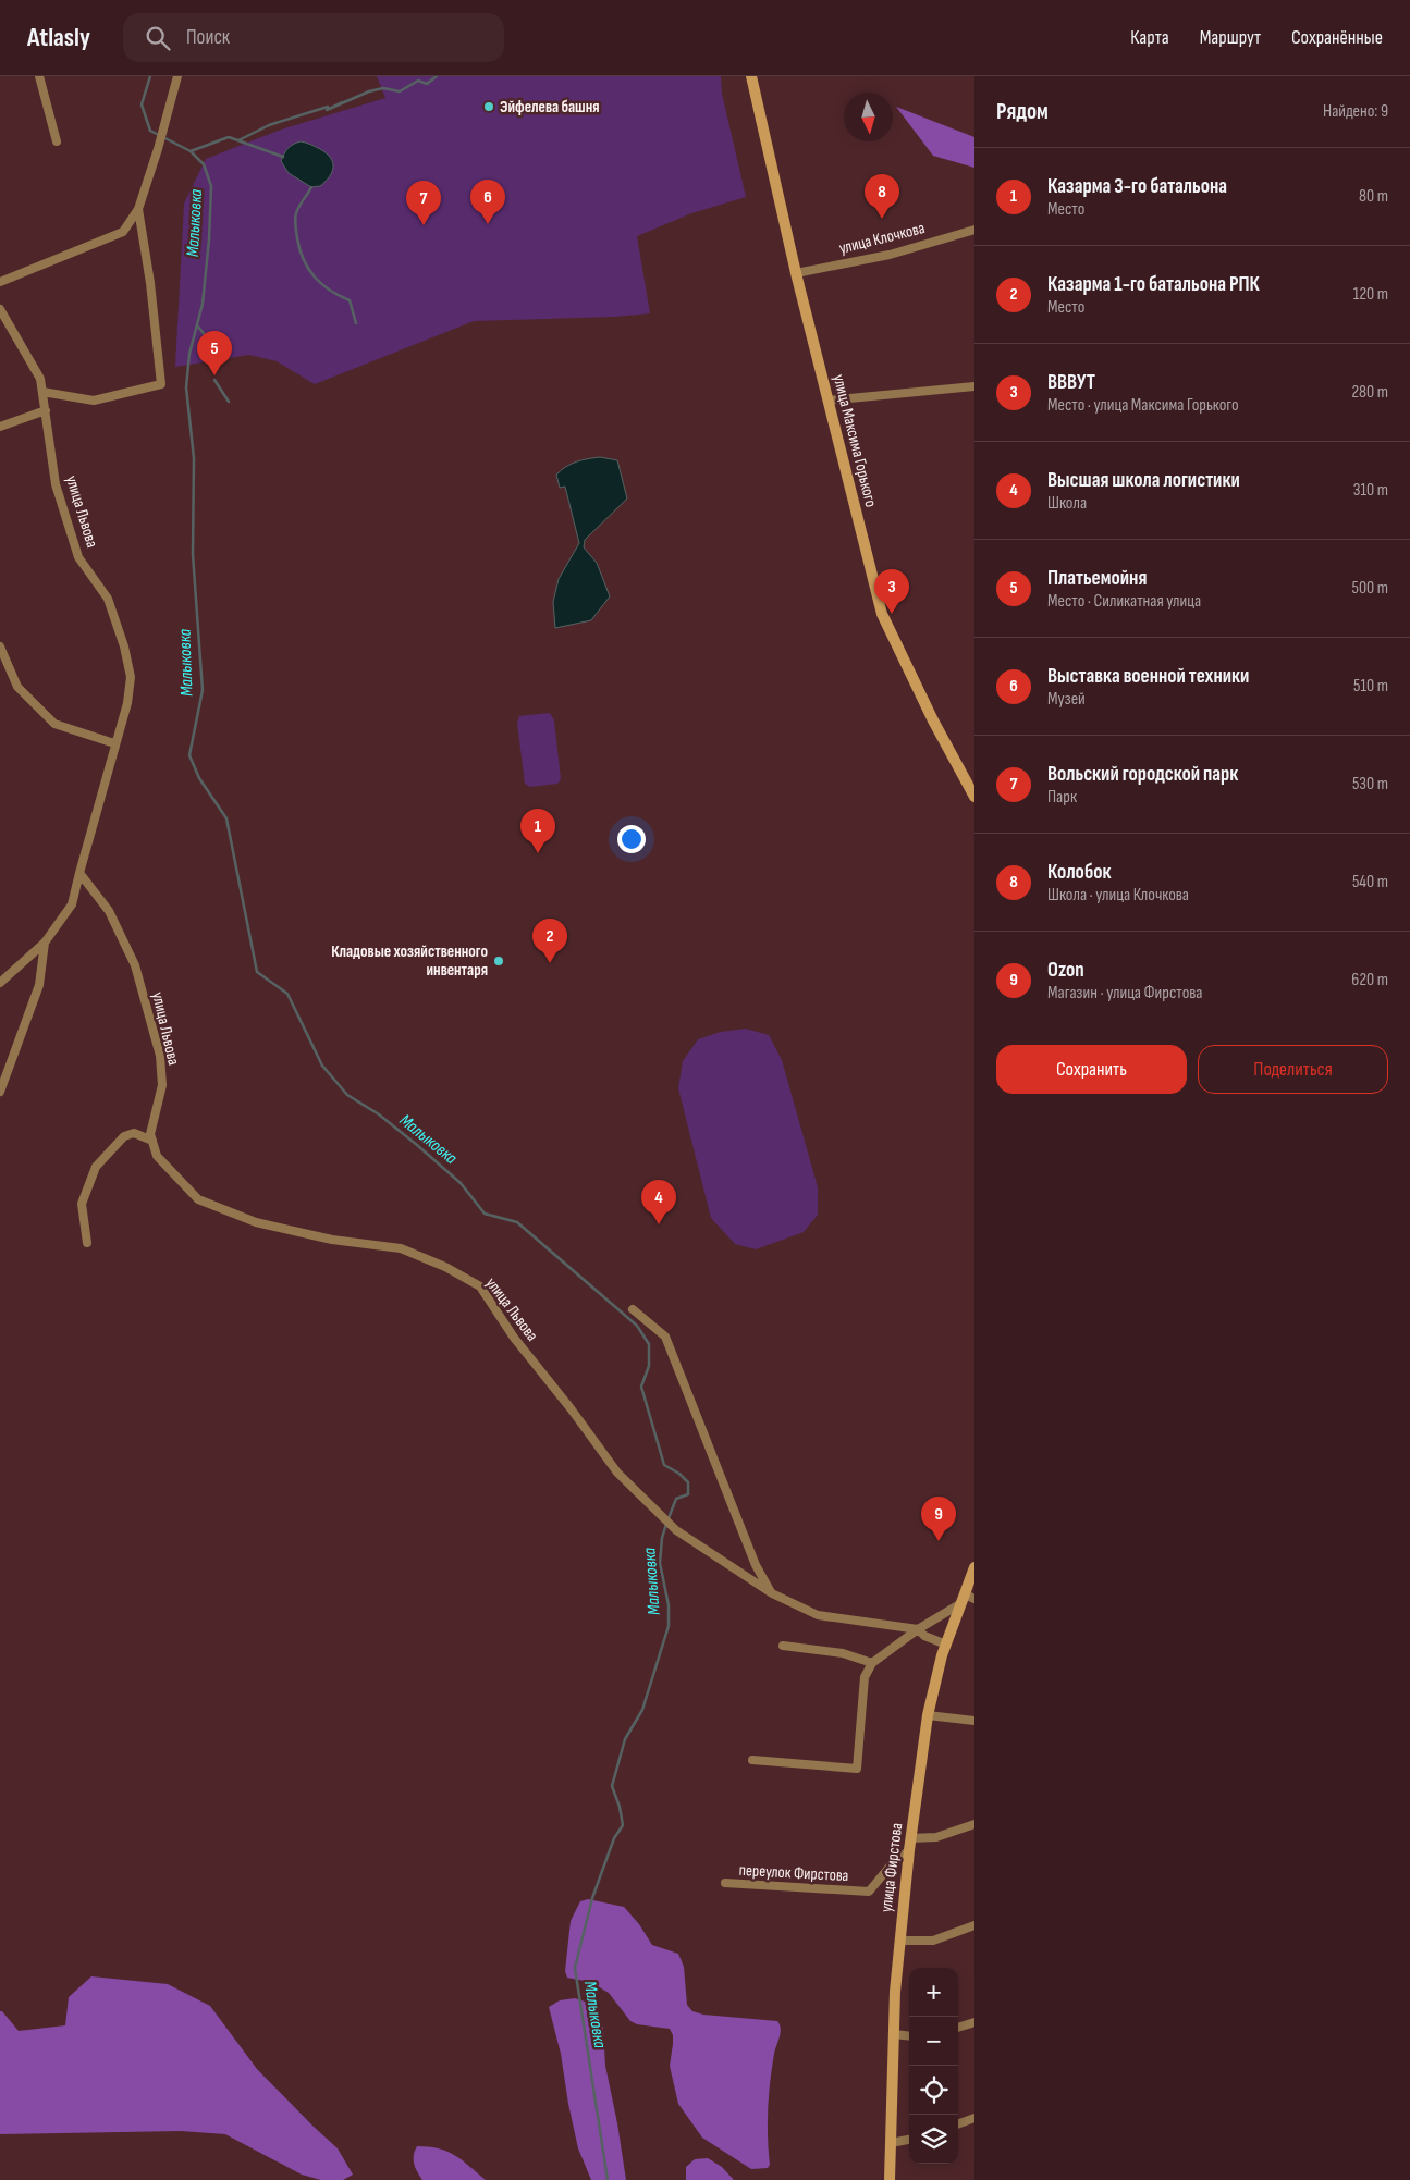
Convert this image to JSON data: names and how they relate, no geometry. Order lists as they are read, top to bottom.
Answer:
{
  "streets": {
    "main road": ["улица Максима Горького", "улица Фирстова"],
    "street": ["улица Клочкова", "улица Львова", "переулок Фирстова"]
  },
  "crossings": [
    ["улица Клочкова", "улица Максима Горького"],
    ["улица Фирстова", "переулок Фирстова"]
  ],
  "water": ["Малыковка"],
  "places": ["Эйфелева башня", "Кладовые хозяйственного инвентаря"],
  "north": "bottom",
  "page": {
    "header": "Atlasly",
    "search": "Поиск",
    "nav": ["Карта", "Маршрут", "Сохранённые"],
    "heading": ["Рядом", "Найдено: 9"],
    "list": [
      {
        "mark": "1",
        "name": "Казарма 3-го батальона",
        "note": "Место",
        "value": "80 m"
      },
      {
        "mark": "2",
        "name": "Казарма 1-го батальона РПК",
        "note": "Место",
        "value": "120 m"
      },
      {
        "mark": "3",
        "name": "ВВВУТ",
        "note": "Место · улица Максима Горького",
        "value": "280 m"
      },
      {
        "mark": "4",
        "name": "Высшая школа логистики",
        "note": "Школа",
        "value": "310 m"
      },
      {
        "mark": "5",
        "name": "Платьемойня",
        "note": "Место · Силикатная улица",
        "value": "500 m"
      },
      {
        "mark": "6",
        "name": "Выставка военной техники",
        "note": "Музей",
        "value": "510 m"
      },
      {
        "mark": "7",
        "name": "Вольский городской парк",
        "note": "Парк",
        "value": "530 m"
      },
      {
        "mark": "8",
        "name": "Колобок",
        "note": "Школа · улица Клочкова",
        "value": "540 m"
      },
      {
        "mark": "9",
        "name": "Ozon",
        "note": "Магазин · улица Фирстова",
        "value": "620 m"
      }
    ],
    "pins": [
      "8",
      "6",
      "7",
      "5",
      "3",
      "1",
      "2",
      "4",
      "9"
    ],
    "buttons": ["Сохранить", "Поделиться"],
    "map_buttons": ["+", "−"]
  }
}
